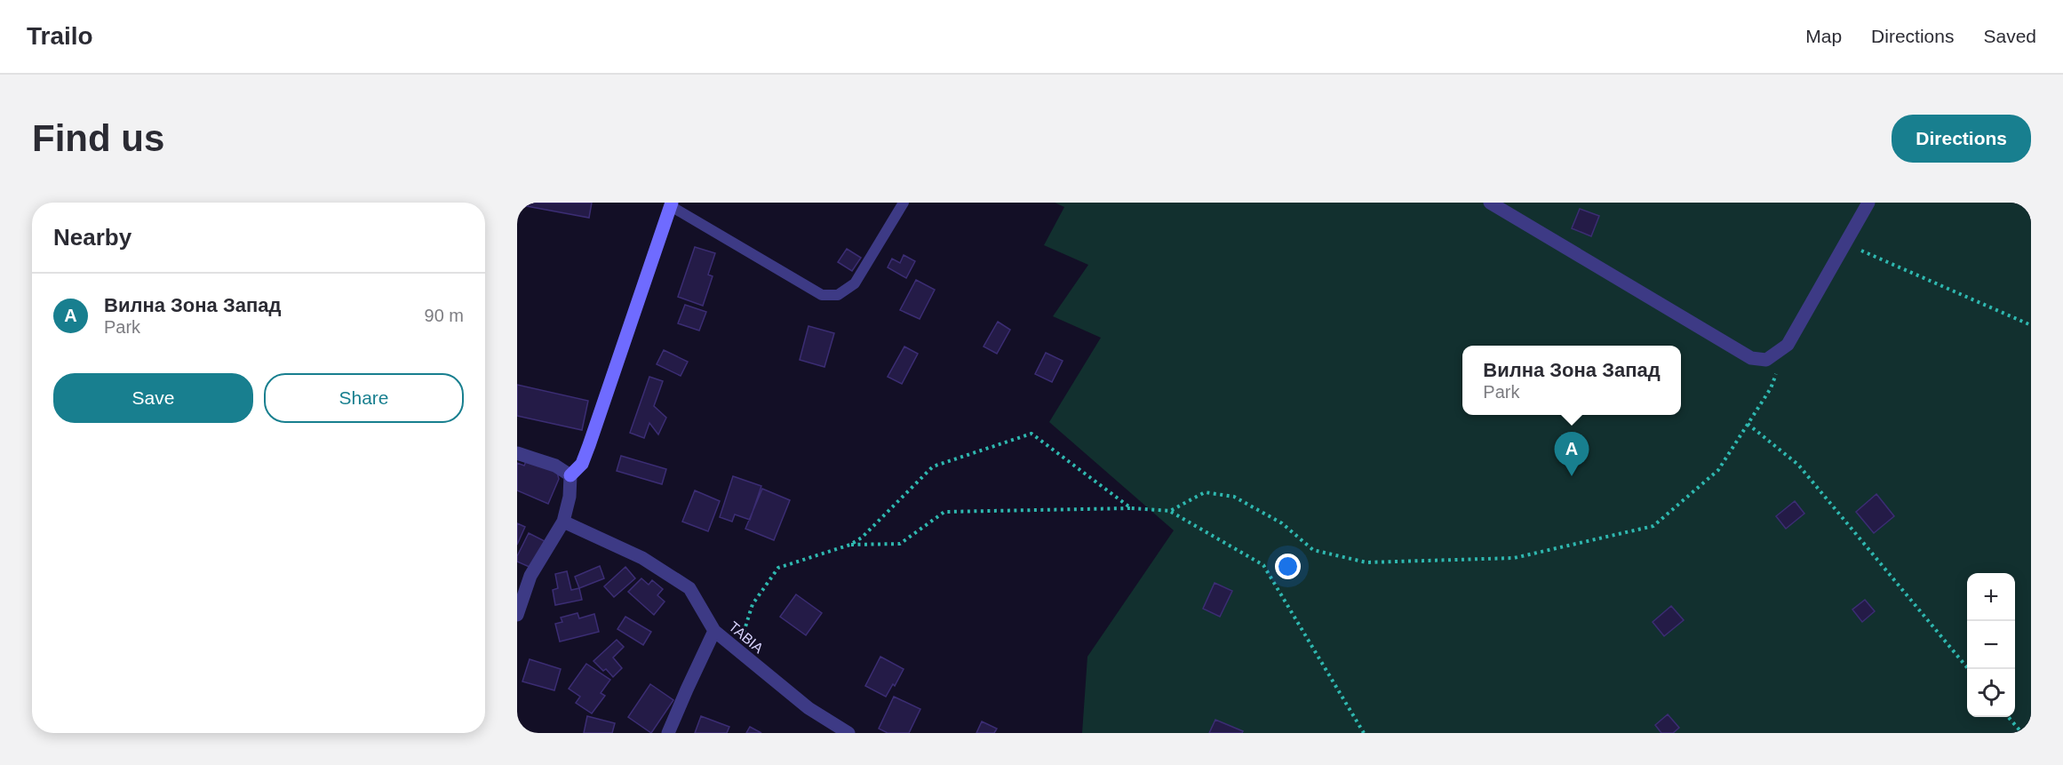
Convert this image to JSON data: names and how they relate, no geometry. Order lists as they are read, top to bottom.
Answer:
{
  "streets": {
    "street": ["TABIA"]
  },
  "page": {
    "header": "Trailo",
    "nav": ["Map", "Directions", "Saved"],
    "buttons": [
      "Directions",
      ["Save", "Share"]
    ],
    "title": "Find us",
    "heading": "Nearby",
    "list": [
      {
        "mark": "A",
        "name": "Вилна Зона Запад",
        "note": "Park",
        "value": "90 m"
      }
    ],
    "popup": ["Вилна Зона Запад", "Park"],
    "pins": "A",
    "map_buttons": ["+", "−"]
  }
}
